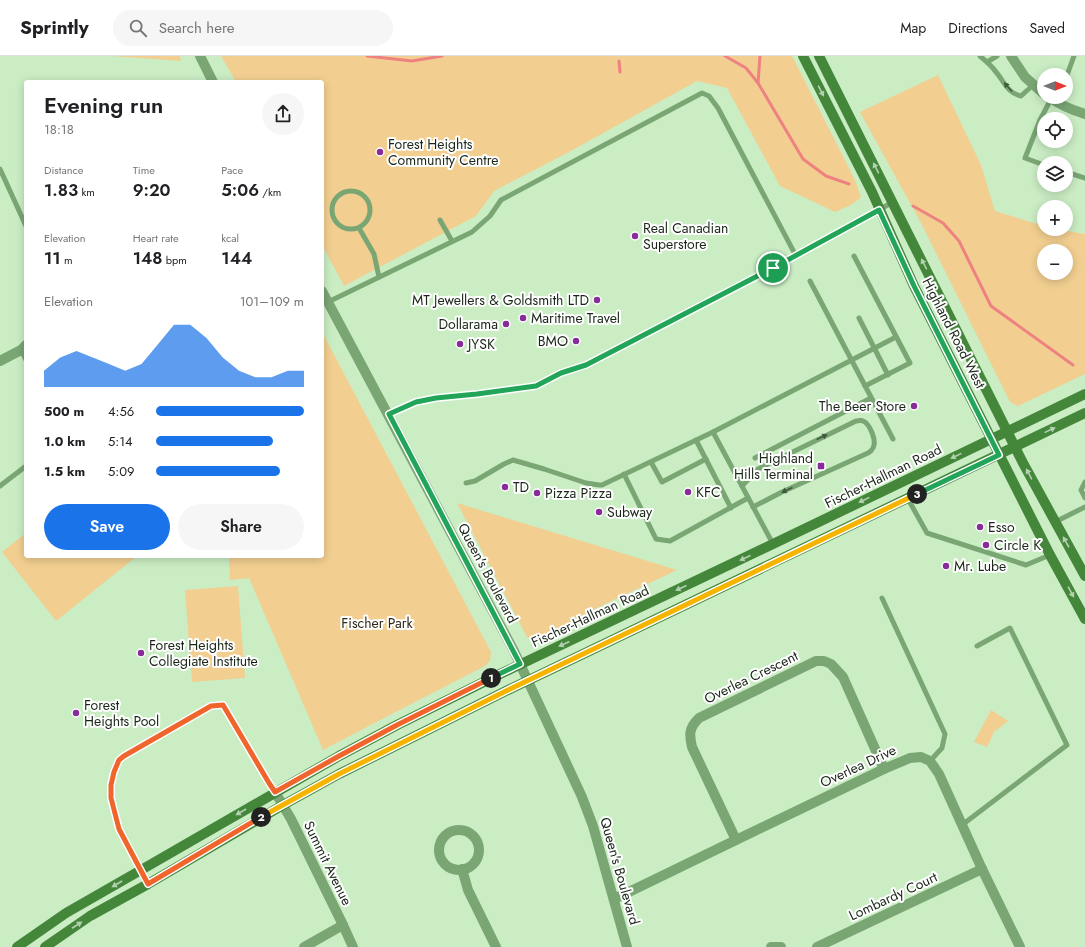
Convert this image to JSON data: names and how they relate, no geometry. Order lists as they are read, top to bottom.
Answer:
{
  "streets": {
    "main road": ["Highland Road West", "Fischer-Hallman Road"],
    "street": [
      "Queen's Boulevard",
      "Overlea Crescent",
      "Overlea Drive",
      "Summit Avenue",
      "Lombardy Court"
    ]
  },
  "crossings": [
    ["Highland Road West", "Fischer-Hallman Road"],
    ["Fischer-Hallman Road", "Queen's Boulevard"],
    ["Fischer-Hallman Road", "Summit Avenue"],
    ["Queen's Boulevard", "Overlea Drive"],
    ["Overlea Crescent", "Overlea Drive"]
  ],
  "parks": ["Fischer Park"],
  "places": {
    "other": [
      "Forest Heights Community Centre",
      "Real Canadian Superstore",
      "MT Jewellers & Goldsmith LTD",
      "Maritime Travel",
      "Dollarama",
      "BMO",
      "JYSK",
      "The Beer Store",
      "TD",
      "KFC",
      "Pizza Pizza",
      "Subway",
      "Esso",
      "Circle K",
      "Mr. Lube",
      "Forest Heights Collegiate Institute",
      "Forest Heights Pool"
    ],
    "transit": ["Highland Hills Terminal"]
  },
  "north": "right",
  "page": {
    "header": "Sprintly",
    "search": "Search here",
    "nav": ["Map", "Directions", "Saved"],
    "map_buttons": ["+", "−"],
    "heading": ["Evening run", "18:18"],
    "stats": [
      ["Distance", "1.83 km"],
      ["Time", "9:20"],
      ["Pace", "5:06 /km"],
      ["Elevation", "11 m"],
      ["Heart rate", "148 bpm"],
      ["kcal", "144"]
    ],
    "chart": ["Elevation", "101–109 m"],
    "list": [
      {
        "name": "500 m",
        "note": "4:56"
      },
      {
        "name": "1.0 km",
        "note": "5:14"
      },
      {
        "name": "1.5 km",
        "note": "5:09"
      }
    ],
    "pins": ["3", "1", "2"],
    "buttons": ["Save", "Share"]
  }
}
